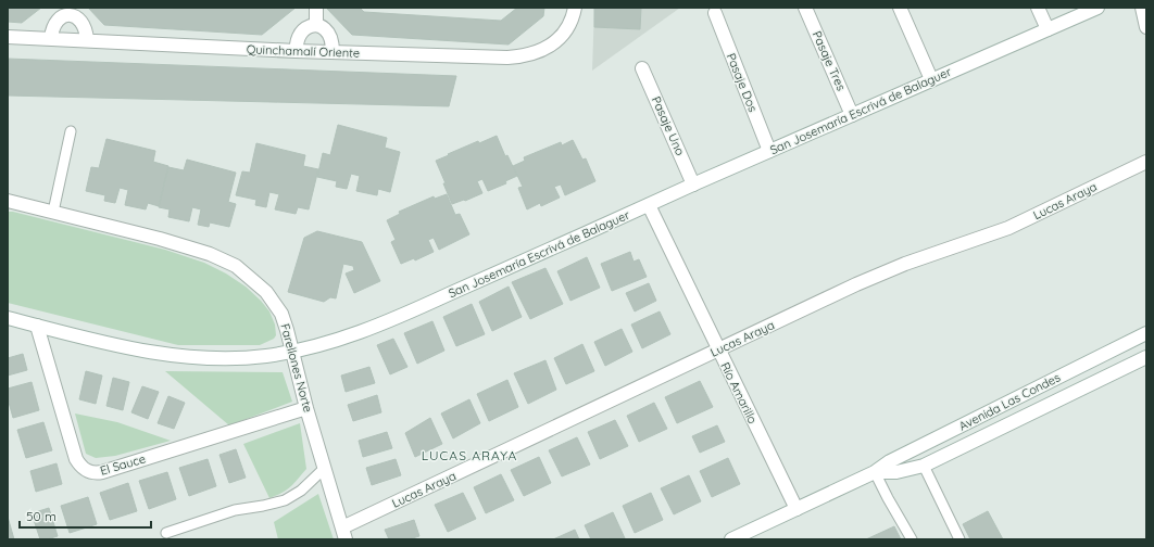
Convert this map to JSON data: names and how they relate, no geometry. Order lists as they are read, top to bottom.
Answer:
{
  "streets": {
    "street": [
      "Quinchamalí Oriente",
      "Pasaje Tres",
      "Pasaje Dos",
      "San Josemaría Escrivá de Balaguer",
      "Pasaje Uno",
      "Lucas Araya",
      "Farellones Norte",
      "Río Amarillo",
      "Avenida Las Condes",
      "El Sauce"
    ]
  },
  "crossings": [
    ["Pasaje Tres", "San Josemaría Escrivá de Balaguer"],
    ["Pasaje Dos", "San Josemaría Escrivá de Balaguer"],
    ["San Josemaría Escrivá de Balaguer", "Pasaje Uno"],
    ["San Josemaría Escrivá de Balaguer", "Farellones Norte"],
    ["San Josemaría Escrivá de Balaguer", "Río Amarillo"],
    ["San Josemaría Escrivá de Balaguer", "El Sauce"],
    ["Lucas Araya", "Farellones Norte"],
    ["Lucas Araya", "Río Amarillo"],
    ["Farellones Norte", "El Sauce"],
    ["Río Amarillo", "Avenida Las Condes"]
  ],
  "districts": ["LUCAS ARAYA"],
  "scale_bar": "50 m"
}
